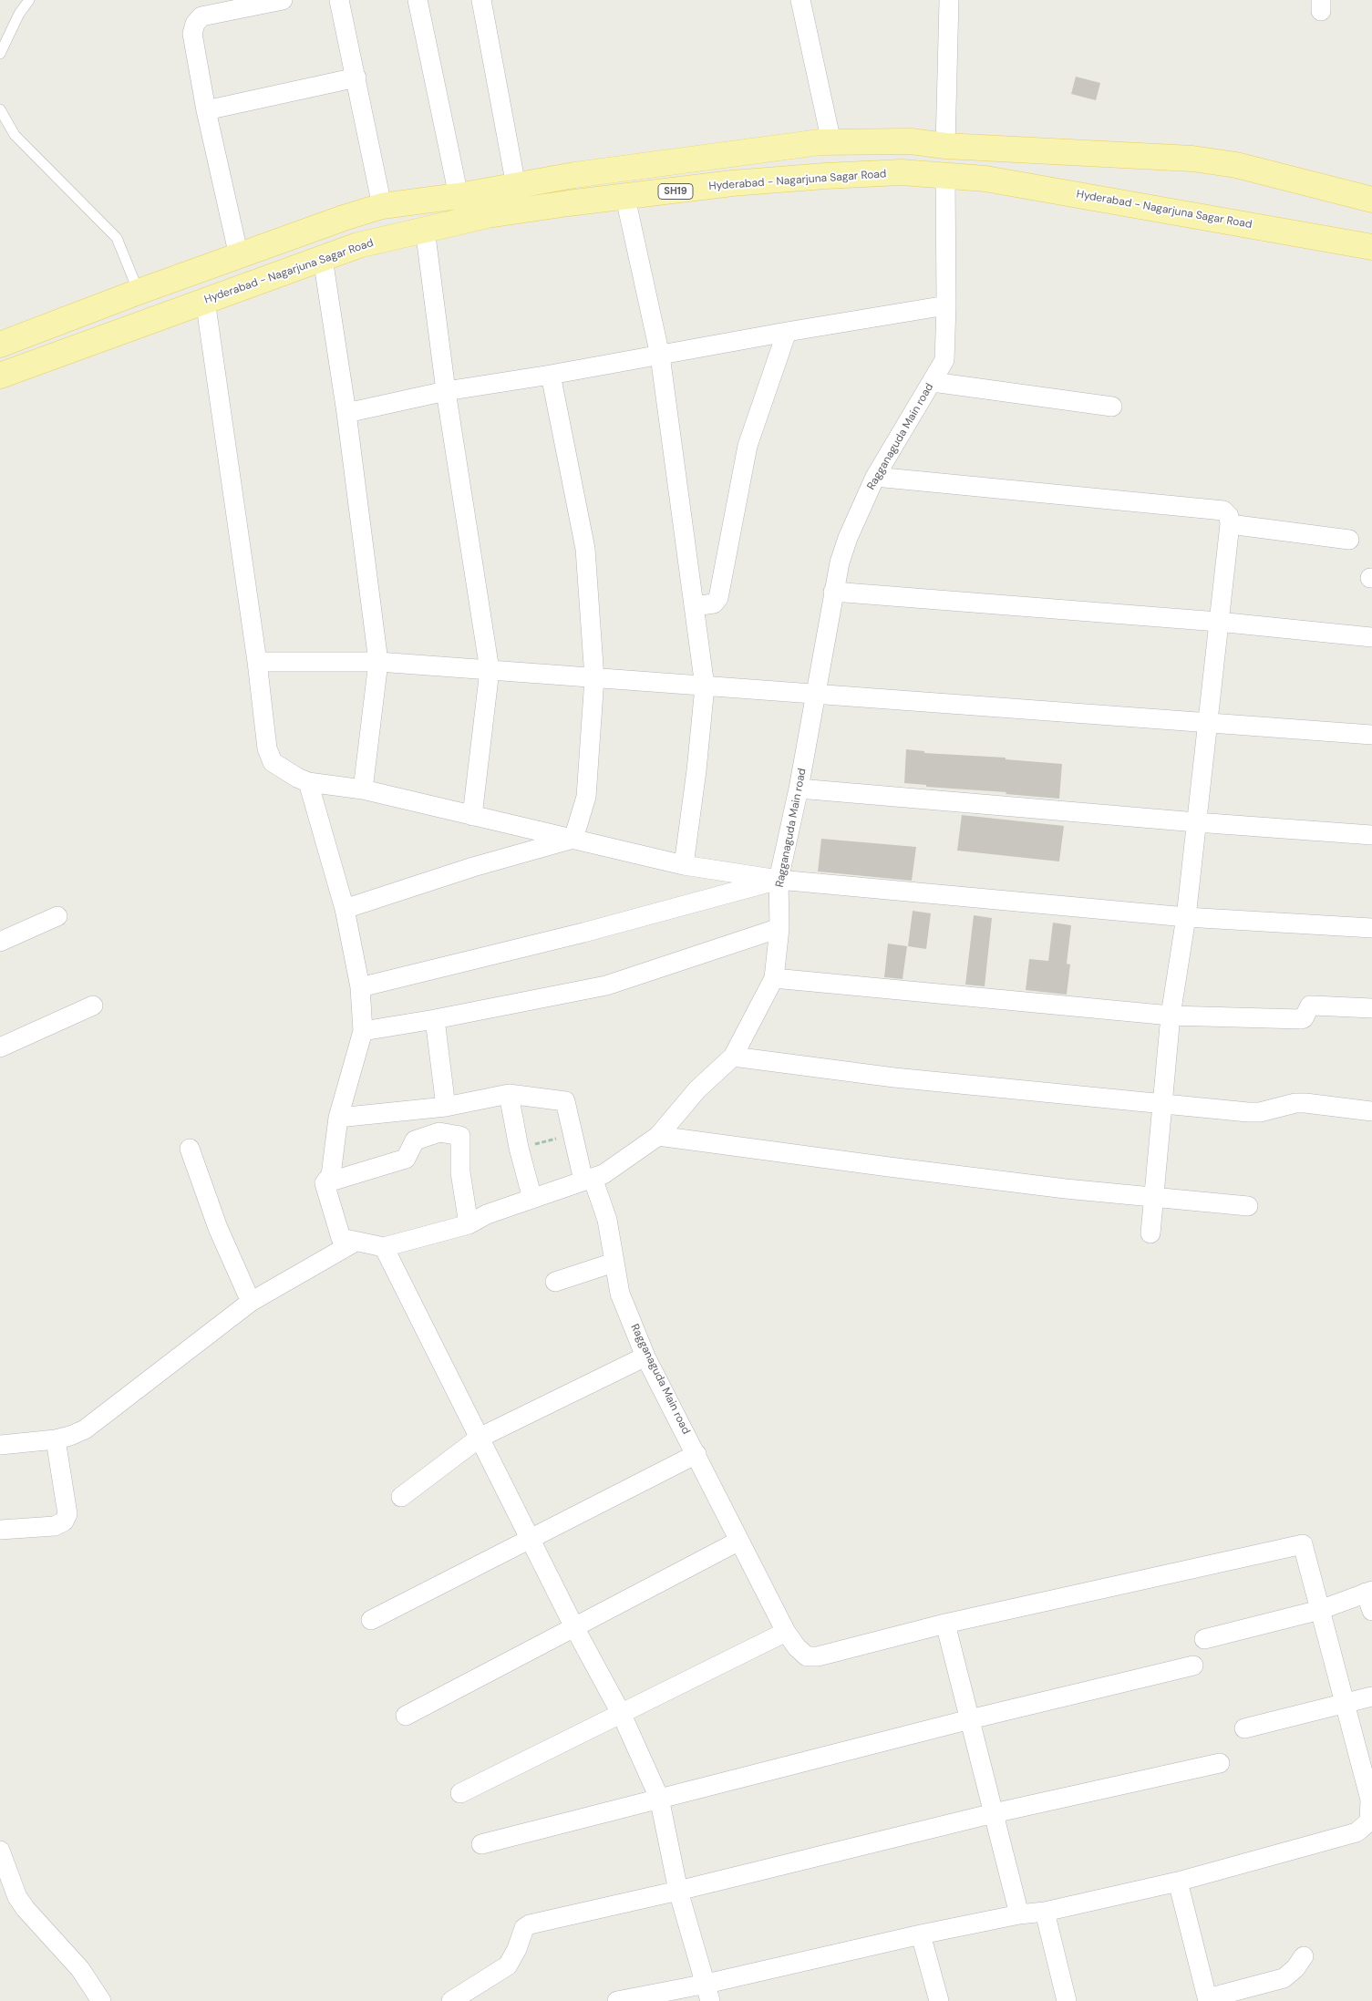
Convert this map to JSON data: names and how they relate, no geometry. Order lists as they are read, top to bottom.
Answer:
{
  "streets": {
    "main road": ["Hyderabad - Nagarjuna Sagar Road", "SH19"],
    "street": ["Ragganaguda Main road"]
  },
  "crossings": [
    ["Hyderabad - Nagarjuna Sagar Road", "Ragganaguda Main road"]
  ]
}
